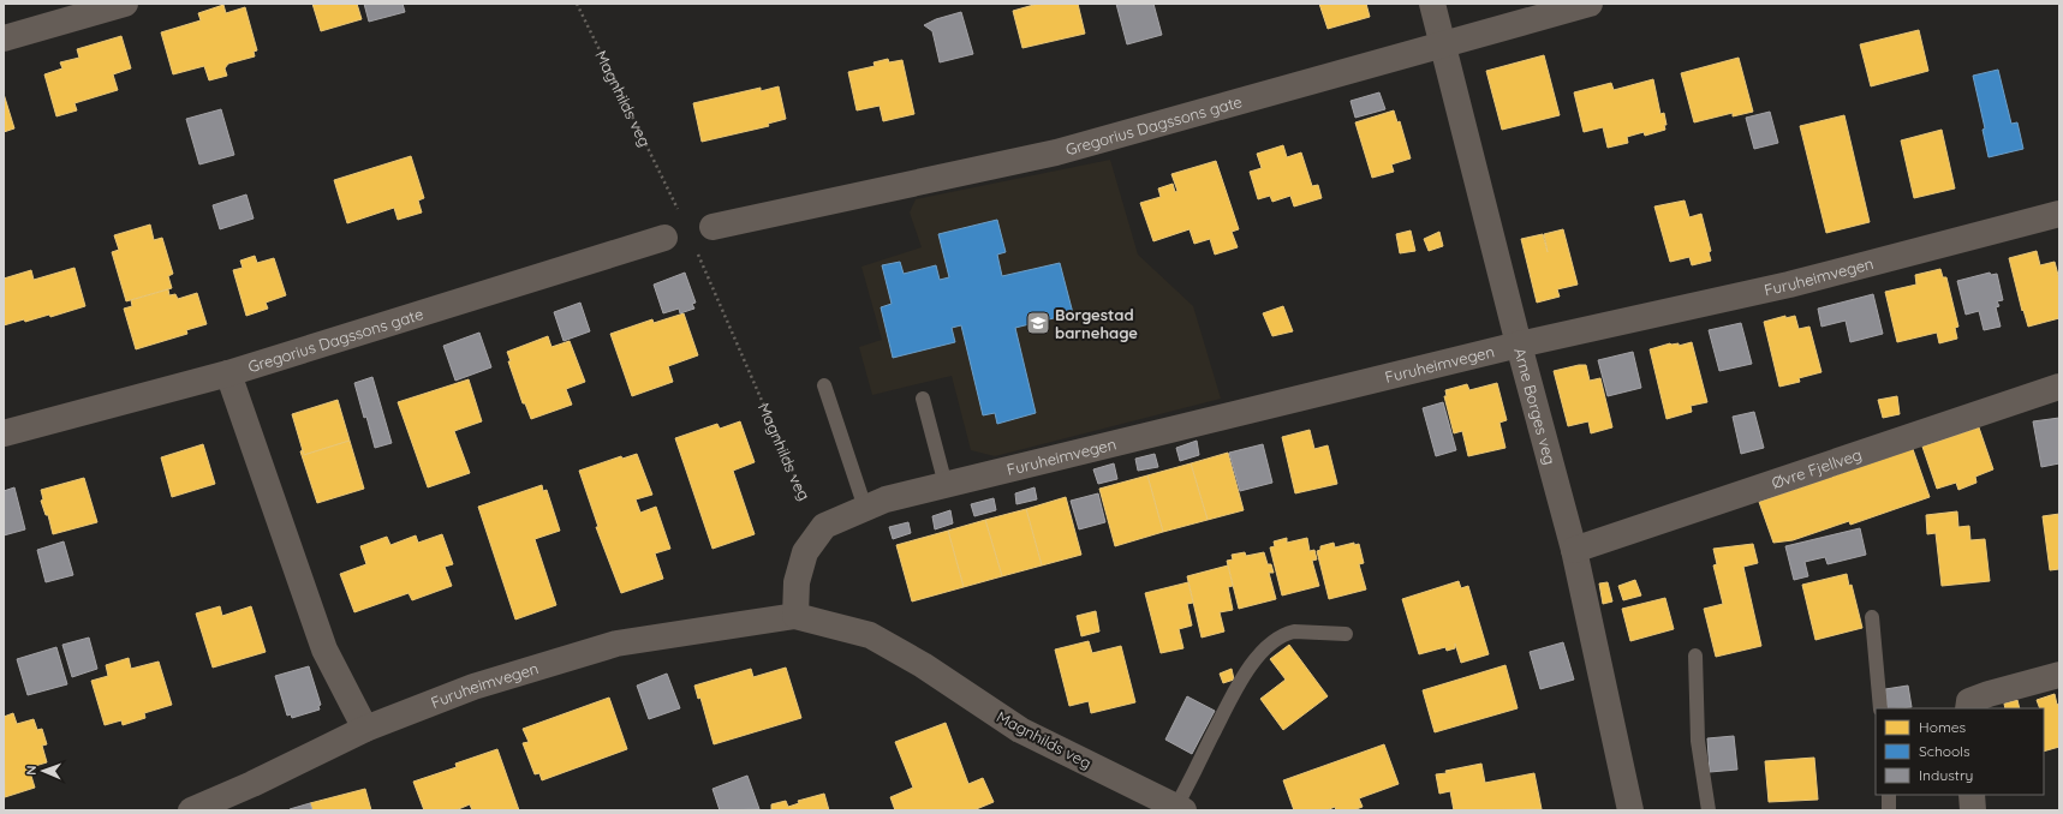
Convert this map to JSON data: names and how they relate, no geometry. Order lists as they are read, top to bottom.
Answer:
{
  "streets": {
    "street": [
      "Magnhilds veg",
      "Gregorius Dagssons gate",
      "Furuheimvegen",
      "Arne Borges veg",
      "Øvre Fjellveg"
    ]
  },
  "crossings": [
    ["Magnhilds veg", "Furuheimvegen"],
    ["Gregorius Dagssons gate", "Arne Borges veg"],
    ["Furuheimvegen", "Arne Borges veg"],
    ["Arne Borges veg", "Øvre Fjellveg"]
  ],
  "places": {
    "school or university": ["Borgestad barnehage"]
  },
  "legend": ["Homes", "Schools", "Industry"],
  "north": "left"
}
